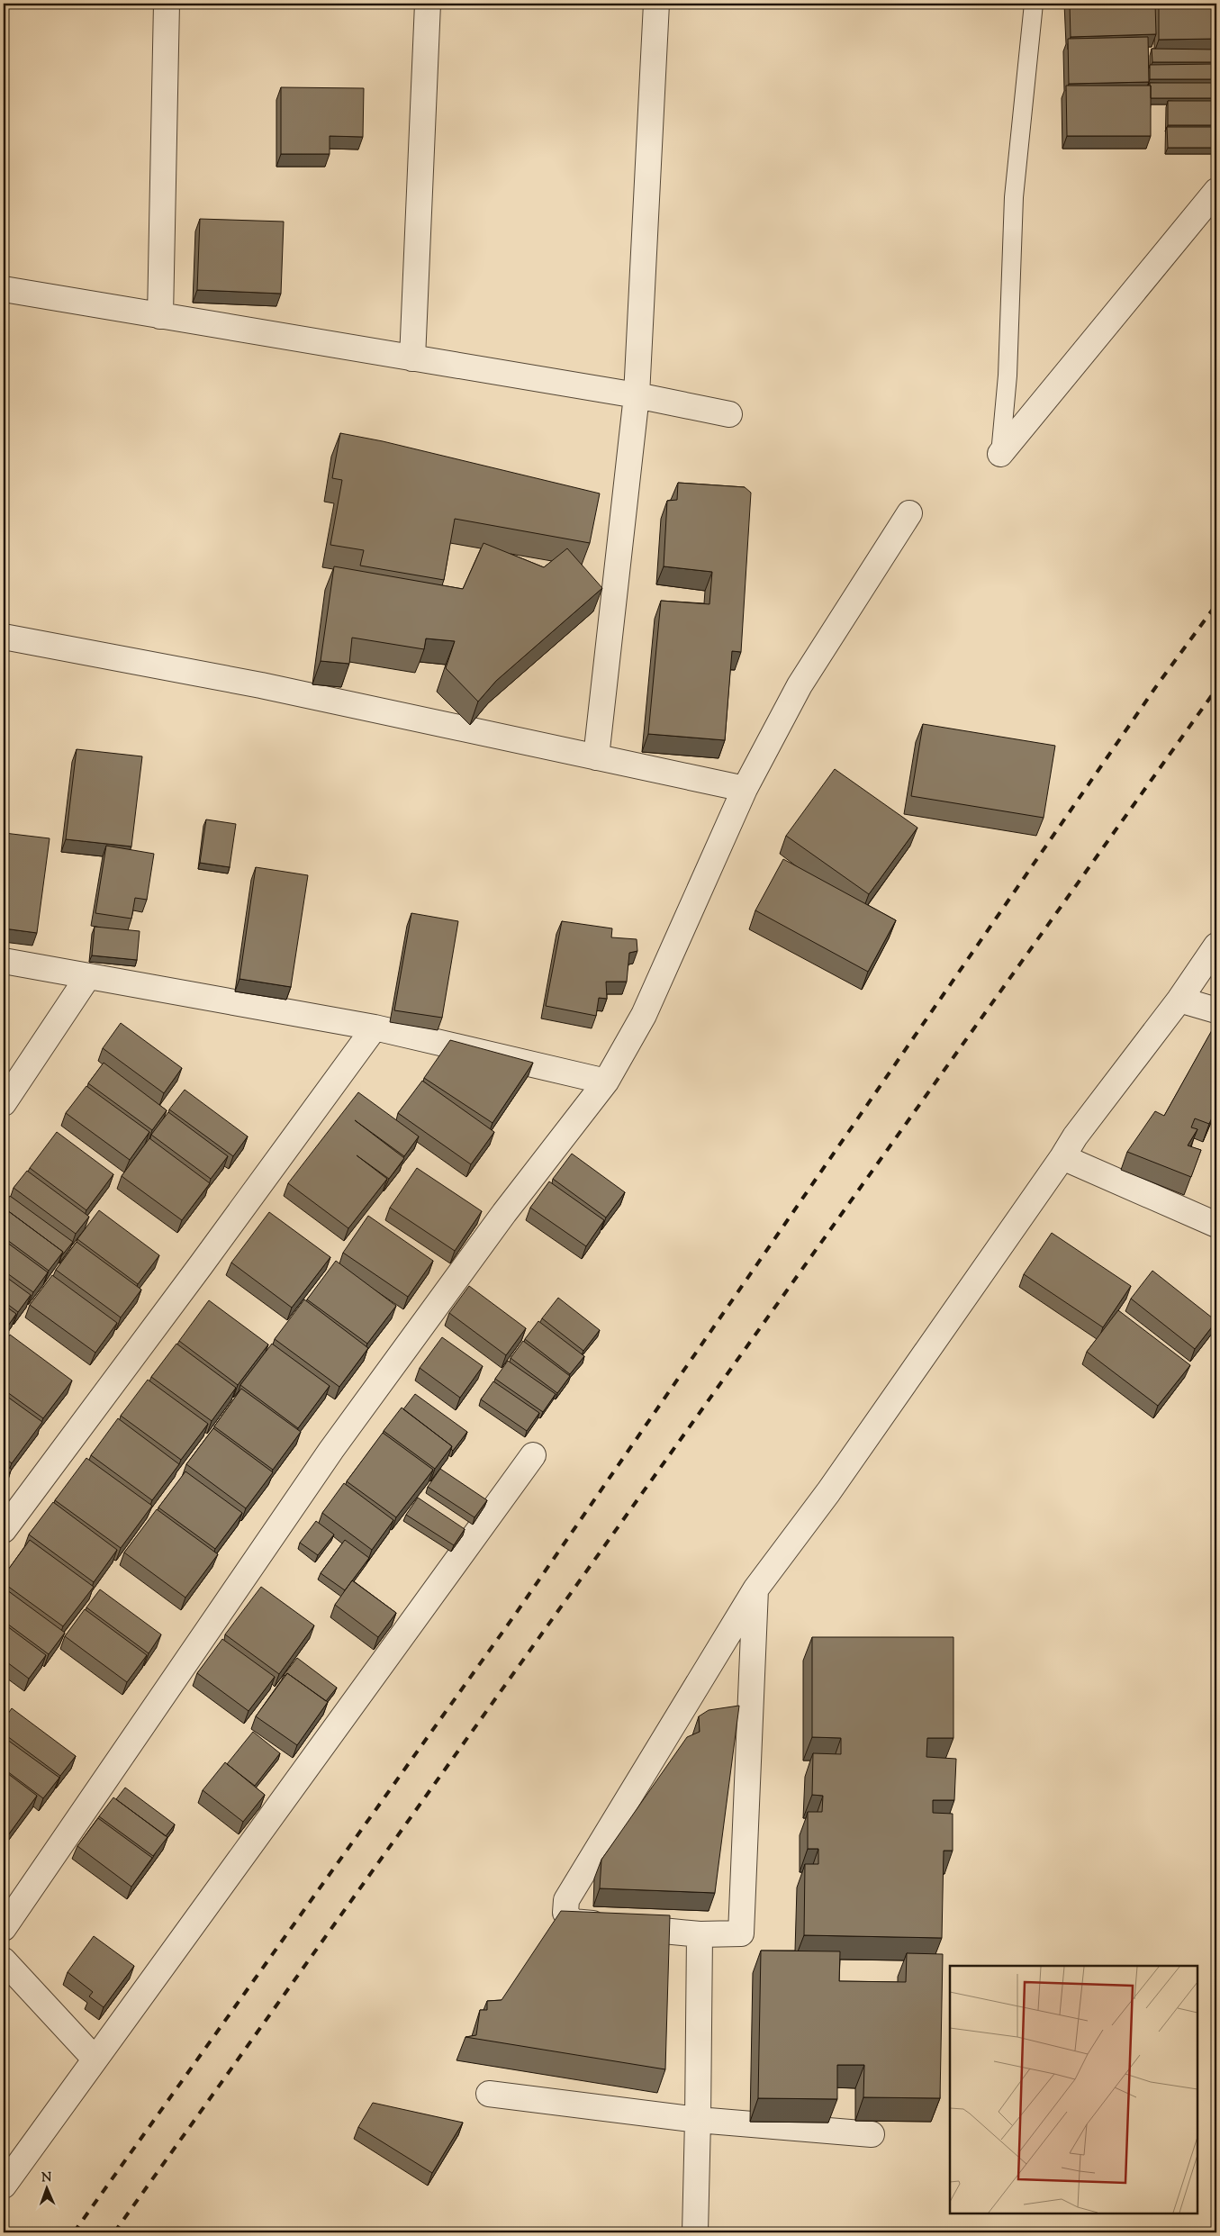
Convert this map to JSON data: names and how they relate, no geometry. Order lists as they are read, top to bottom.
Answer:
{
  "north": "top"
}
